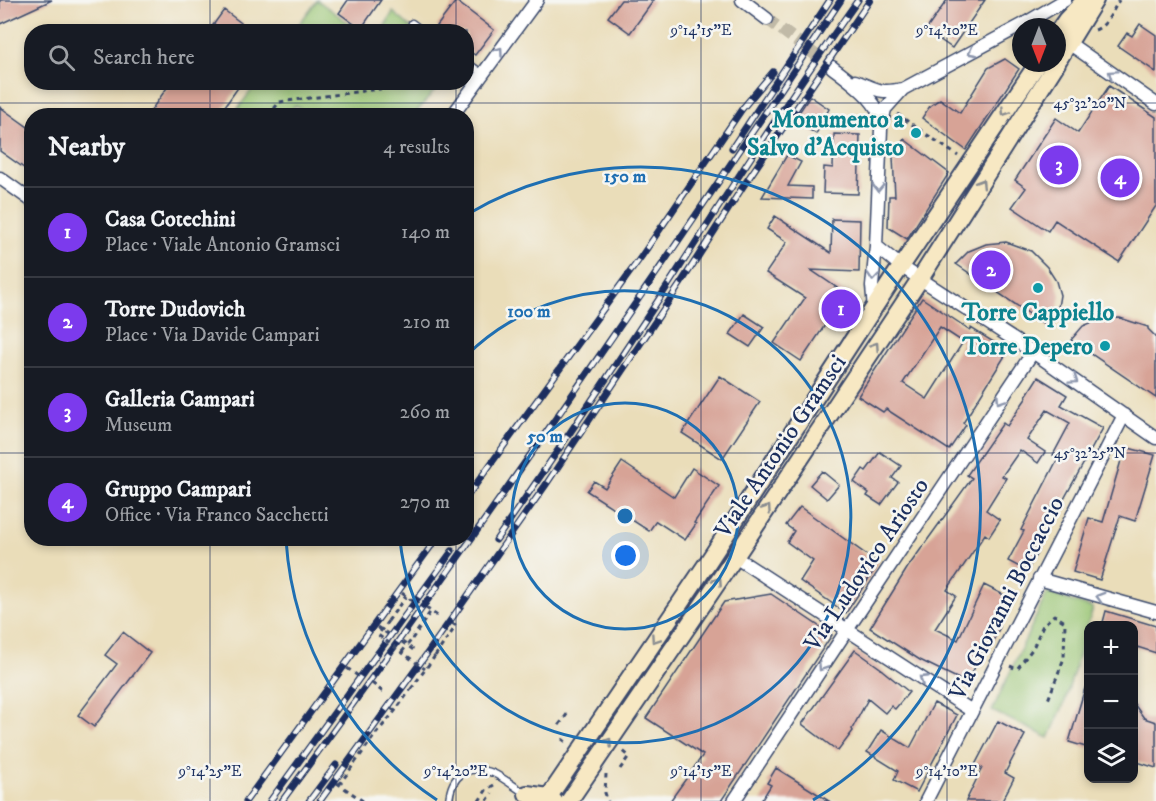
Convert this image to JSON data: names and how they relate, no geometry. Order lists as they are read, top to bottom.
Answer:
{
  "streets": {
    "main road": ["Viale Antonio Gramsci"],
    "street": ["Via Ludovico Ariosto", "Via Giovanni Boccaccio"]
  },
  "one_way": ["Via Ludovico Ariosto"],
  "places": ["Monumento a Salvo d'Acquisto", "Torre Cappiello", "Torre Depero"],
  "north": "bottom",
  "page": {
    "search": "Search here",
    "heading": ["Nearby", "4 results"],
    "pins": [
      "3",
      "4",
      "2",
      "1"
    ],
    "list": [
      {
        "mark": "1",
        "name": "Casa Cotechini",
        "note": "Place · Viale Antonio Gramsci",
        "value": "140 m"
      },
      {
        "mark": "2",
        "name": "Torre Dudovich",
        "note": "Place · Via Davide Campari",
        "value": "210 m"
      },
      {
        "mark": "3",
        "name": "Galleria Campari",
        "note": "Museum",
        "value": "260 m"
      },
      {
        "mark": "4",
        "name": "Gruppo Campari",
        "note": "Office · Via Franco Sacchetti",
        "value": "270 m"
      }
    ],
    "map_buttons": ["+", "−"]
  },
  "coordinates": [
    "9°14'15\"E",
    "9°14'10\"E",
    "45°32'20\"N",
    "45°32'25\"N",
    "9°14'25\"E",
    "9°14'20\"E"
  ],
  "rings": ["150 m", "100 m", "50 m"]
}
